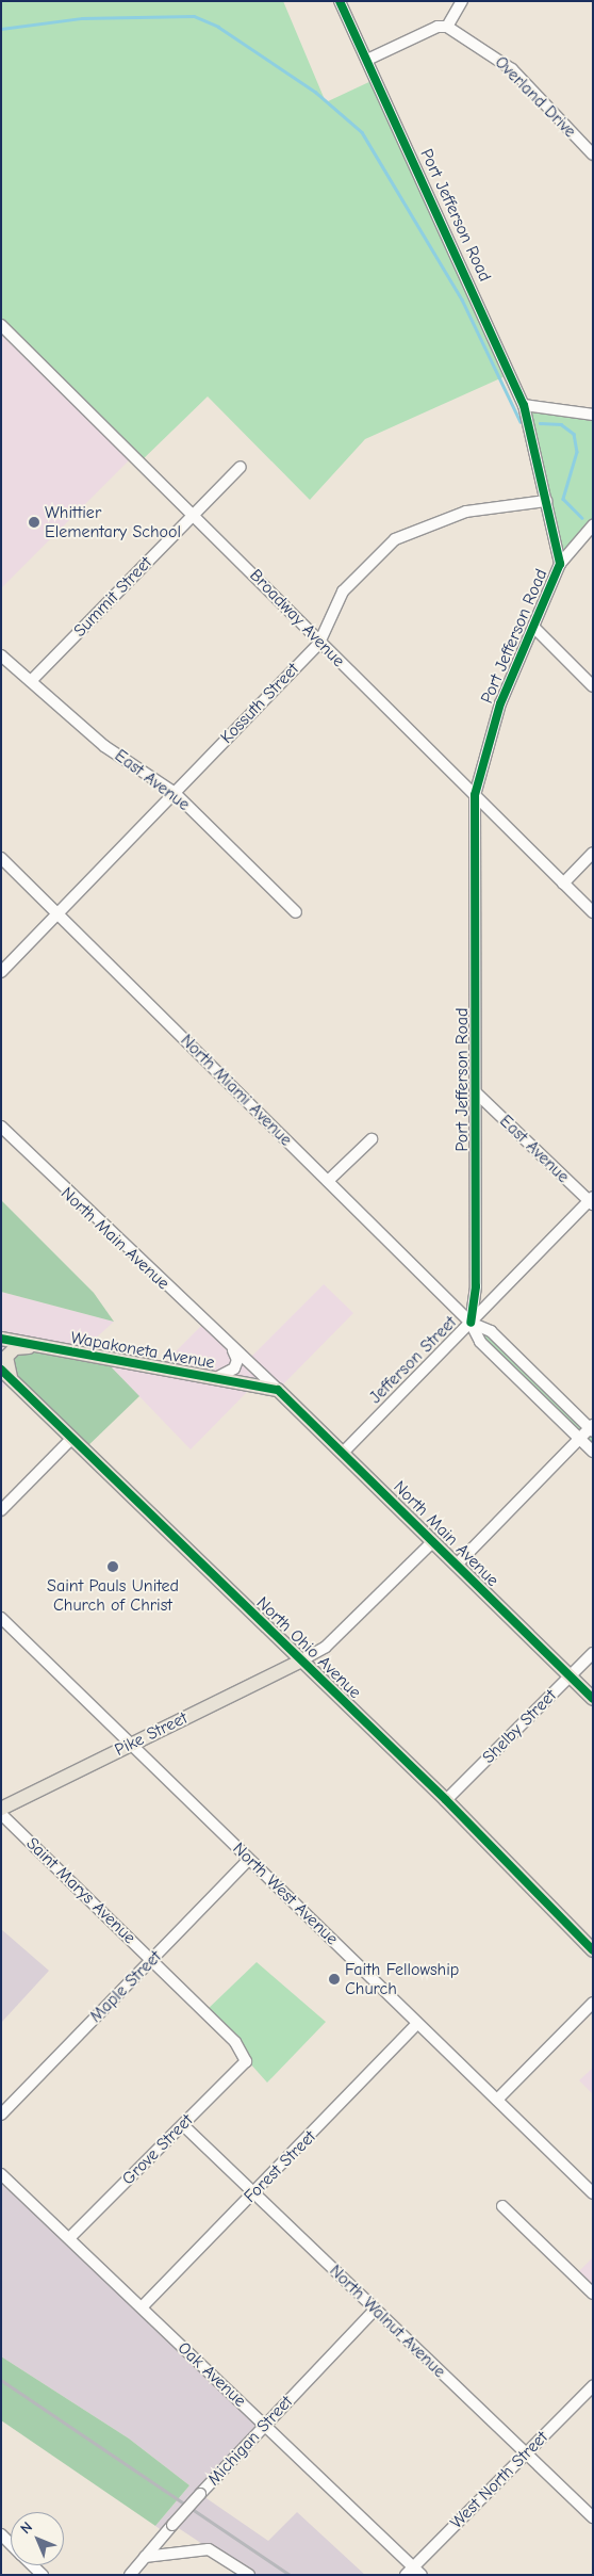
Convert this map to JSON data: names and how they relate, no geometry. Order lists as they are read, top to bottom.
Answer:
{
  "streets": {
    "main road": [
      "North Main Avenue",
      "Wapakoneta Avenue",
      "North Ohio Avenue",
      "Pike Street"
    ],
    "street": [
      "Overland Drive",
      "Port Jefferson Road",
      "Summit Street",
      "Broadway Avenue",
      "Kossuth Street",
      "East Avenue",
      "North Miami Avenue",
      "Jefferson Street",
      "Shelby Street",
      "Saint Marys Avenue",
      "North West Avenue",
      "Maple Street",
      "Grove Street",
      "Forest Street",
      "North Walnut Avenue",
      "Oak Avenue",
      "Michigan Street",
      "West North Street"
    ]
  },
  "crossings": [
    ["Port Jefferson Road", "Broadway Avenue"],
    ["Port Jefferson Road", "Kossuth Street"],
    ["Port Jefferson Road", "East Avenue"],
    ["Port Jefferson Road", "North Miami Avenue"],
    ["Port Jefferson Road", "Jefferson Street"],
    ["Summit Street", "Broadway Avenue"],
    ["Summit Street", "East Avenue"],
    ["Broadway Avenue", "Kossuth Street"],
    ["Kossuth Street", "East Avenue"],
    ["Kossuth Street", "North Miami Avenue"],
    ["East Avenue", "Jefferson Street"],
    ["North Miami Avenue", "Jefferson Street"],
    ["North Main Avenue", "Wapakoneta Avenue"],
    ["North Main Avenue", "Jefferson Street"],
    ["North Main Avenue", "Shelby Street"],
    ["North Ohio Avenue", "Shelby Street"],
    ["North Ohio Avenue", "Pike Street"],
    ["Pike Street", "North West Avenue"],
    ["Saint Marys Avenue", "Maple Street"],
    ["Saint Marys Avenue", "Grove Street"],
    ["North West Avenue", "Maple Street"],
    ["North West Avenue", "Forest Street"],
    ["Grove Street", "North Walnut Avenue"],
    ["Grove Street", "Oak Avenue"],
    ["Forest Street", "North Walnut Avenue"],
    ["Forest Street", "Oak Avenue"],
    ["North Walnut Avenue", "Michigan Street"],
    ["North Walnut Avenue", "West North Street"],
    ["Oak Avenue", "Michigan Street"],
    ["Oak Avenue", "West North Street"]
  ],
  "places": ["Whittier Elementary School", "Saint Pauls United Church of Christ", "Faith Fellowship Church"],
  "north": "top left"
}
